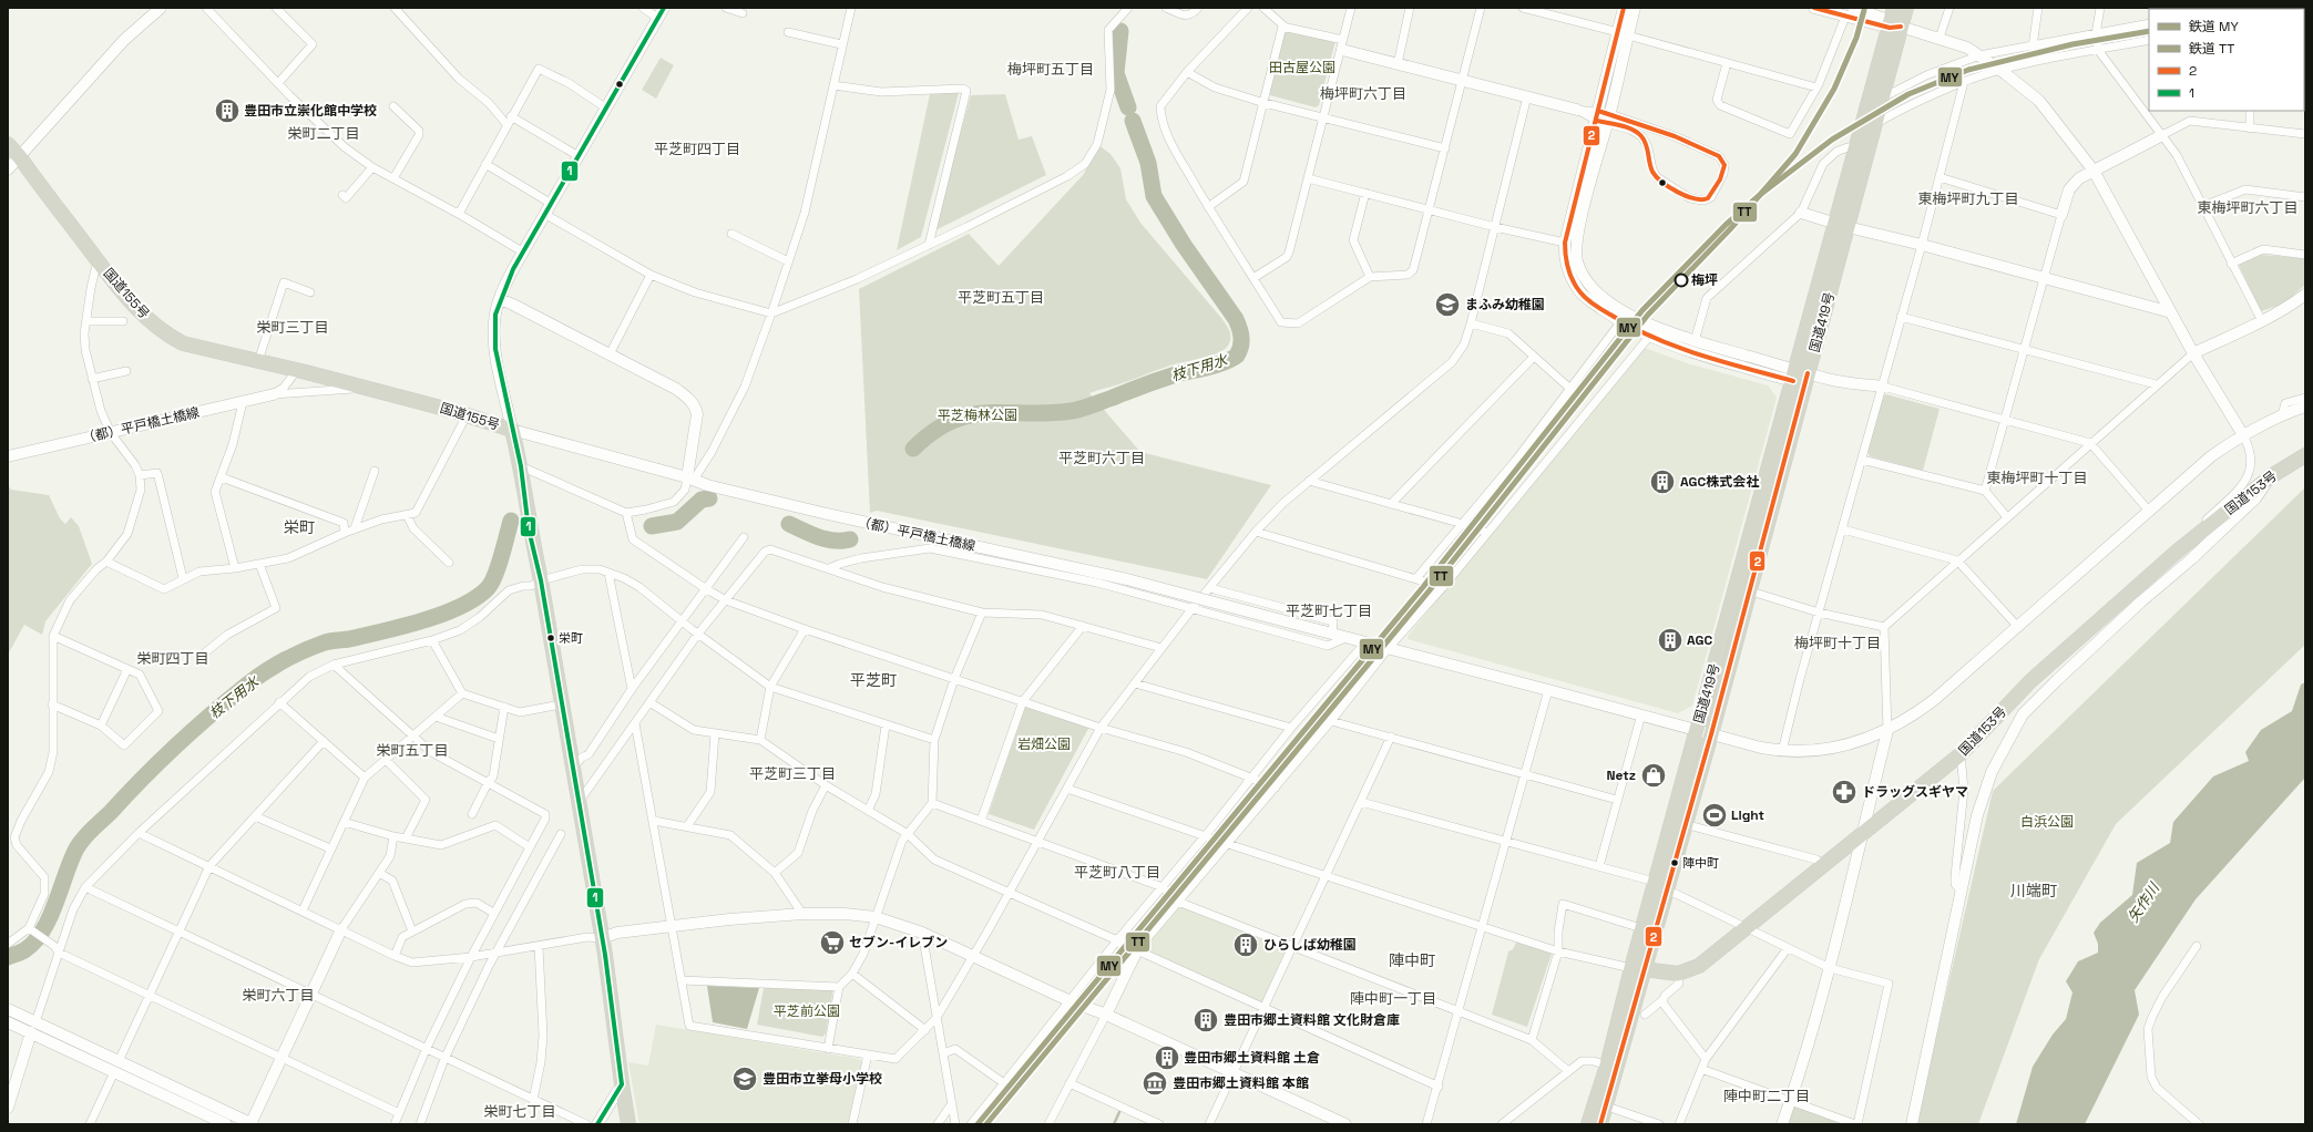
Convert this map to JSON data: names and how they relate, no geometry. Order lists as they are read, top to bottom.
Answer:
{
  "streets": {
    "highway": ["国道155号", "国道419号", "国道153号"],
    "street": ["（都）平戸橋土橋線"]
  },
  "crossings": [
    ["国道155号", "（都）平戸橋土橋線"],
    ["国道419号", "（都）平戸橋土橋線"]
  ],
  "districts": [
    "梅坪町五丁目",
    "梅坪町六丁目",
    "栄町二丁目",
    "平芝町四丁目",
    "東梅坪町九丁目",
    "東梅坪町六丁目",
    "平芝町五丁目",
    "栄町三丁目",
    "平芝町六丁目",
    "東梅坪町十丁目",
    "栄町",
    "平芝町七丁目",
    "梅坪町十丁目",
    "栄町四丁目",
    "平芝町",
    "栄町五丁目",
    "平芝町三丁目",
    "平芝町八丁目",
    "川端町",
    "陣中町",
    "栄町六丁目",
    "陣中町一丁目",
    "陣中町二丁目",
    "栄町七丁目"
  ],
  "water": ["枝下用水", "矢作川"],
  "parks": [
    "田古屋公園",
    "平芝梅林公園",
    "岩畑公園",
    "白浜公園",
    "平芝前公園"
  ],
  "places": {
    "building": [
      "豊田市立崇化館中学校",
      "AGC株式会社",
      "AGC",
      "ひらしば幼稚園",
      "豊田市郷土資料館 文化財倉庫",
      "豊田市郷土資料館 土倉"
    ],
    "other": ["梅坪", "栄町", "陣中町"],
    "school or university": ["まふみ幼稚園", "豊田市立挙母小学校"],
    "shop": ["Netz"],
    "pharmacy": ["ドラッグスギヤマ"],
    "sports": ["Light"],
    "supermarket": ["セブン-イレブン"],
    "museum": ["豊田市郷土資料館 本館"]
  },
  "lines": [
    "transit line 2",
    "transit line 1",
    "rail line TT",
    "rail line MY"
  ],
  "legend": [
    "鉄道 MY",
    "鉄道 TT",
    "2",
    "1"
  ]
}
